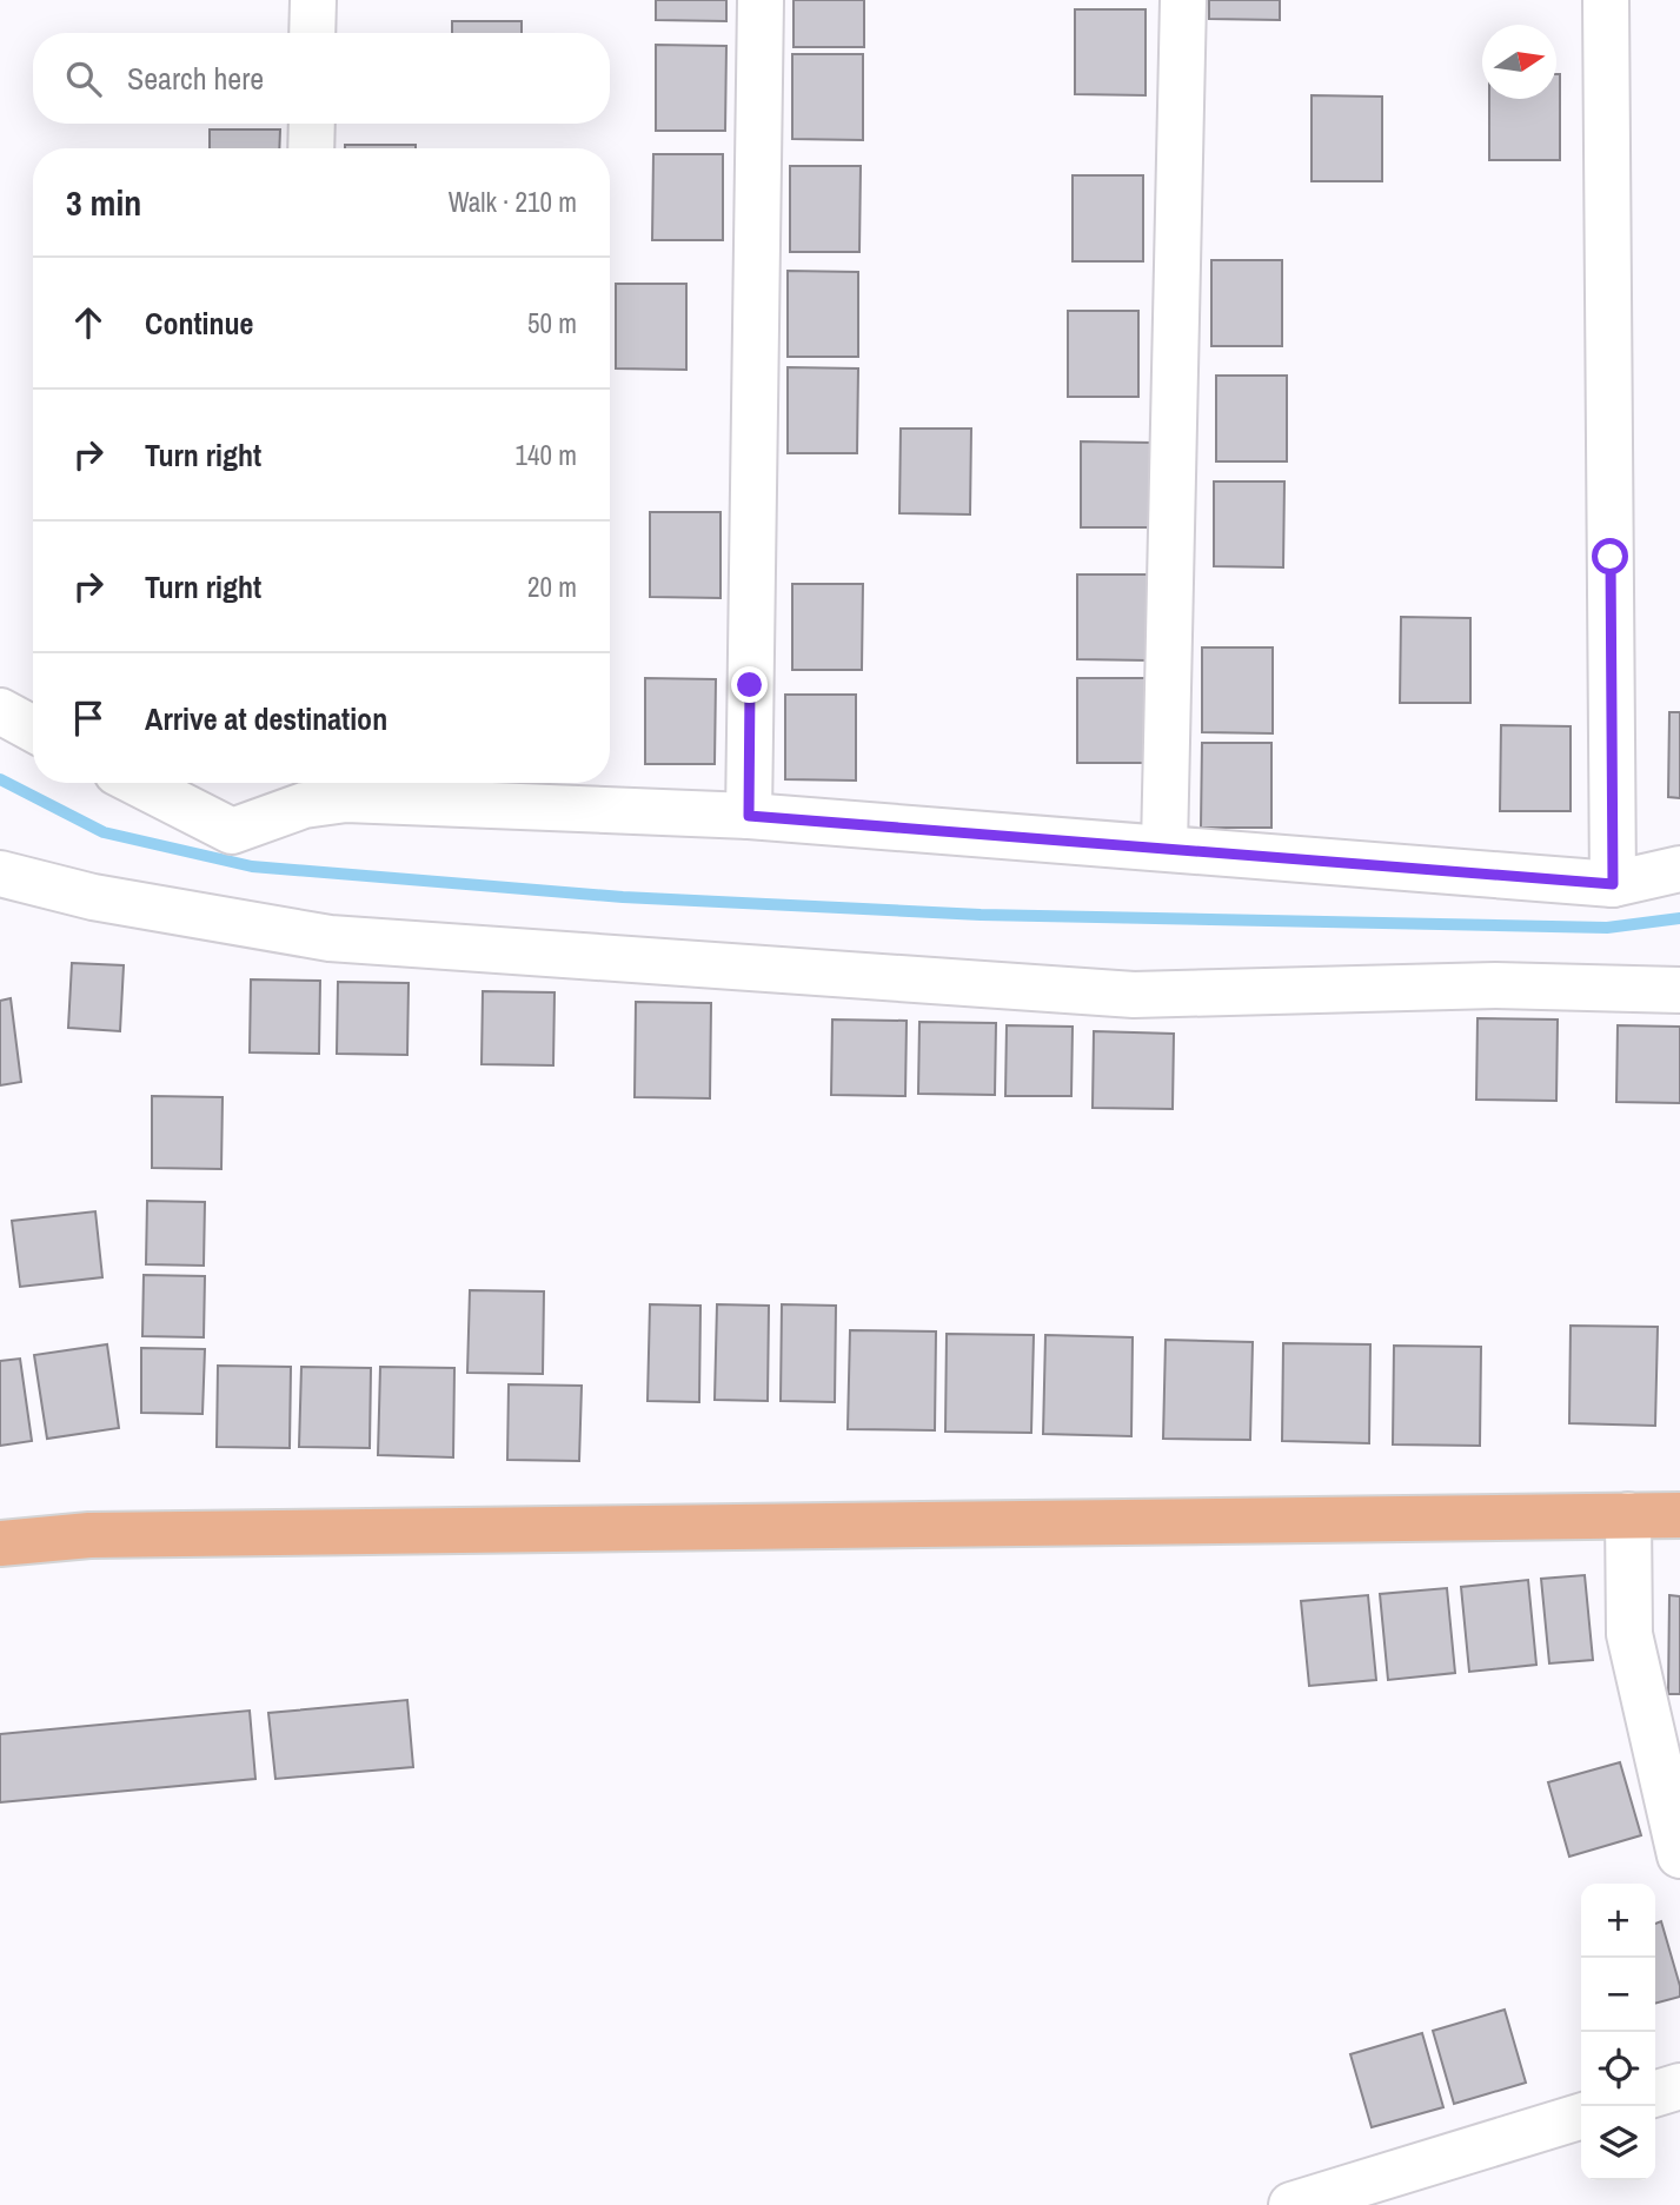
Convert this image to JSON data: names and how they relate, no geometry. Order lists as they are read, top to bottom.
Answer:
{
  "north": "right",
  "page": {
    "search": "Search here",
    "heading": ["3 min", "Walk · 210 m"],
    "list": [
      ["Continue", "50 m"],
      ["Turn right", "140 m"],
      ["Turn right", "20 m"],
      "Arrive at destination"
    ],
    "map_buttons": ["+", "−"]
  }
}
